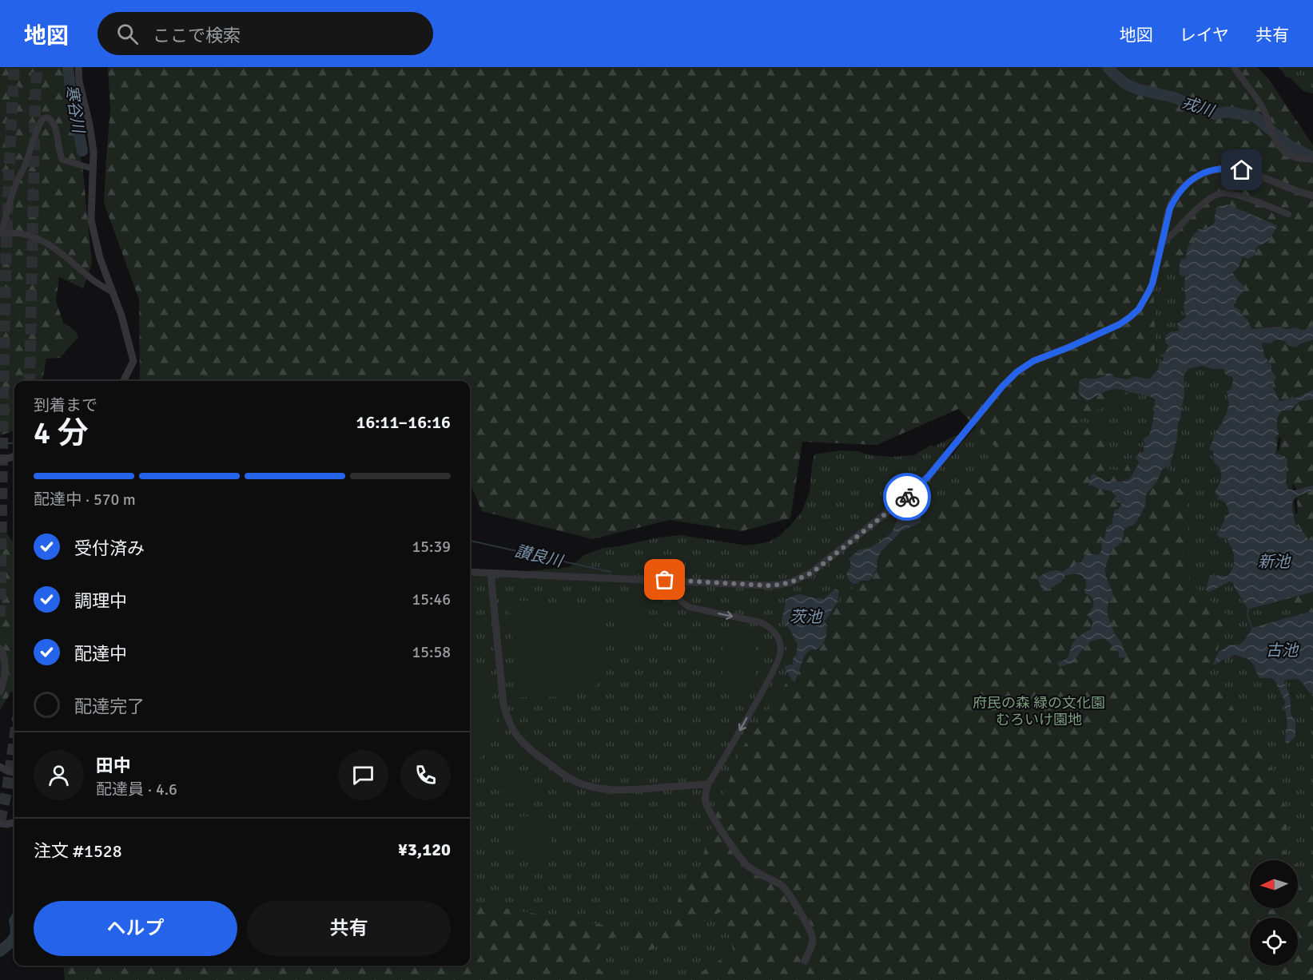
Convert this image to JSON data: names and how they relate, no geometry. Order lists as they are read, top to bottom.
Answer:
{
  "water": [
    "戎川",
    "寒谷川",
    "讃良川",
    "新池",
    "茨池",
    "古池"
  ],
  "parks": ["府民の森 緑の文化園 むろいけ園地"],
  "north": "left",
  "page": {
    "header": "地図",
    "search": "ここで検索",
    "nav": ["地図", "レイヤ", "共有"],
    "heading": ["4 分", "到着まで", "16:11–16:16"],
    "panel": [
      "田中",
      "配達員 · 4.6",
      "注文 #1528",
      "¥3,120"
    ],
    "bar": "配達中 · 570 m",
    "list": [
      ["受付済み", "15:39"],
      ["調理中", "15:46"],
      ["配達中", "15:58"],
      "配達完了"
    ],
    "buttons": ["ヘルプ", "共有"]
  }
}
